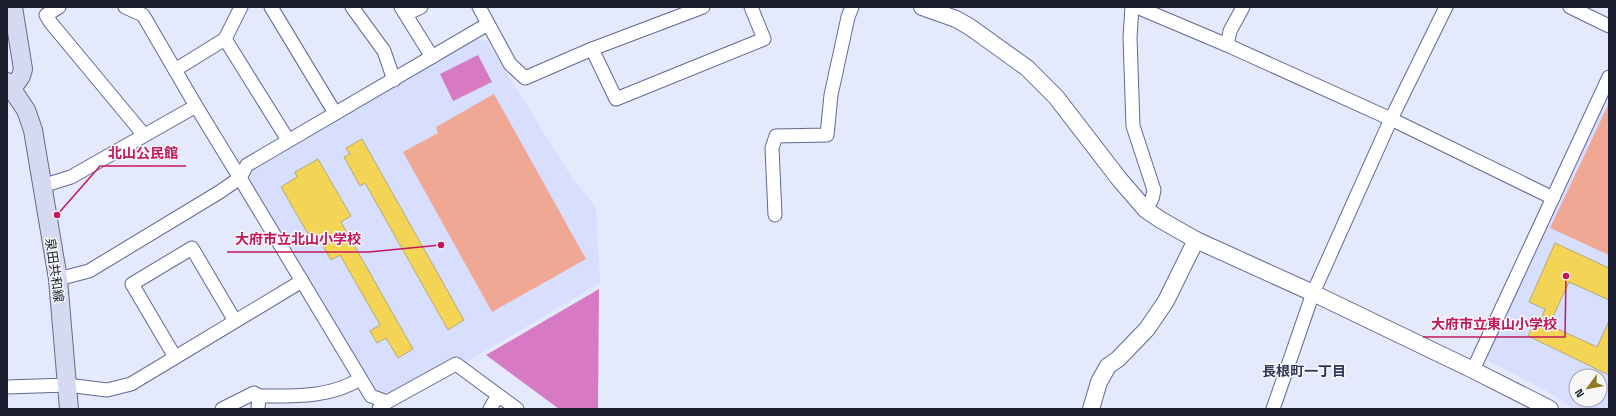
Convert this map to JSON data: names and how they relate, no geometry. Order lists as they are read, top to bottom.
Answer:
{
  "streets": {
    "main road": ["泉田共和線"]
  },
  "districts": ["長根町一丁目"],
  "places": ["北山公民館", "大府市立北山小学校", "大府市立東山小学校"],
  "north": "bottom left"
}
